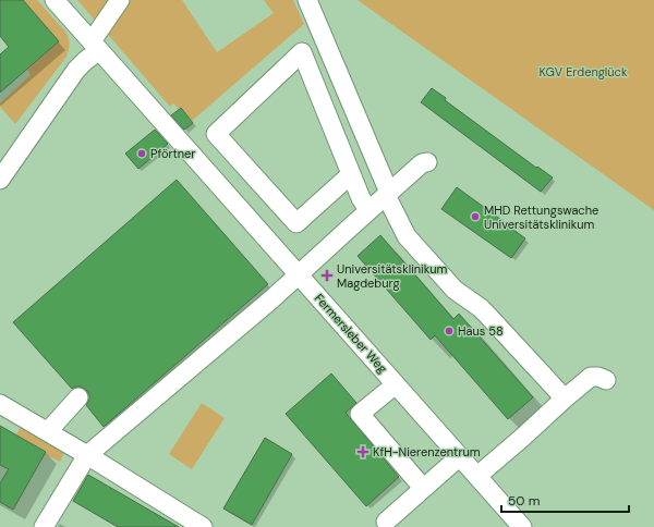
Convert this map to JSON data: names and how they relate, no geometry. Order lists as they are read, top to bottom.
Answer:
{
  "streets": {
    "street": ["Fermersleber Weg"]
  },
  "parks": ["KGV Erdenglück"],
  "places": {
    "other": ["Pförtner", "MHD Rettungswache Universitätsklinikum", "Haus 58"],
    "health": ["Universitätsklinikum Magdeburg", "KfH-Nierenzentrum"]
  },
  "scale_bar": "50 m"
}
